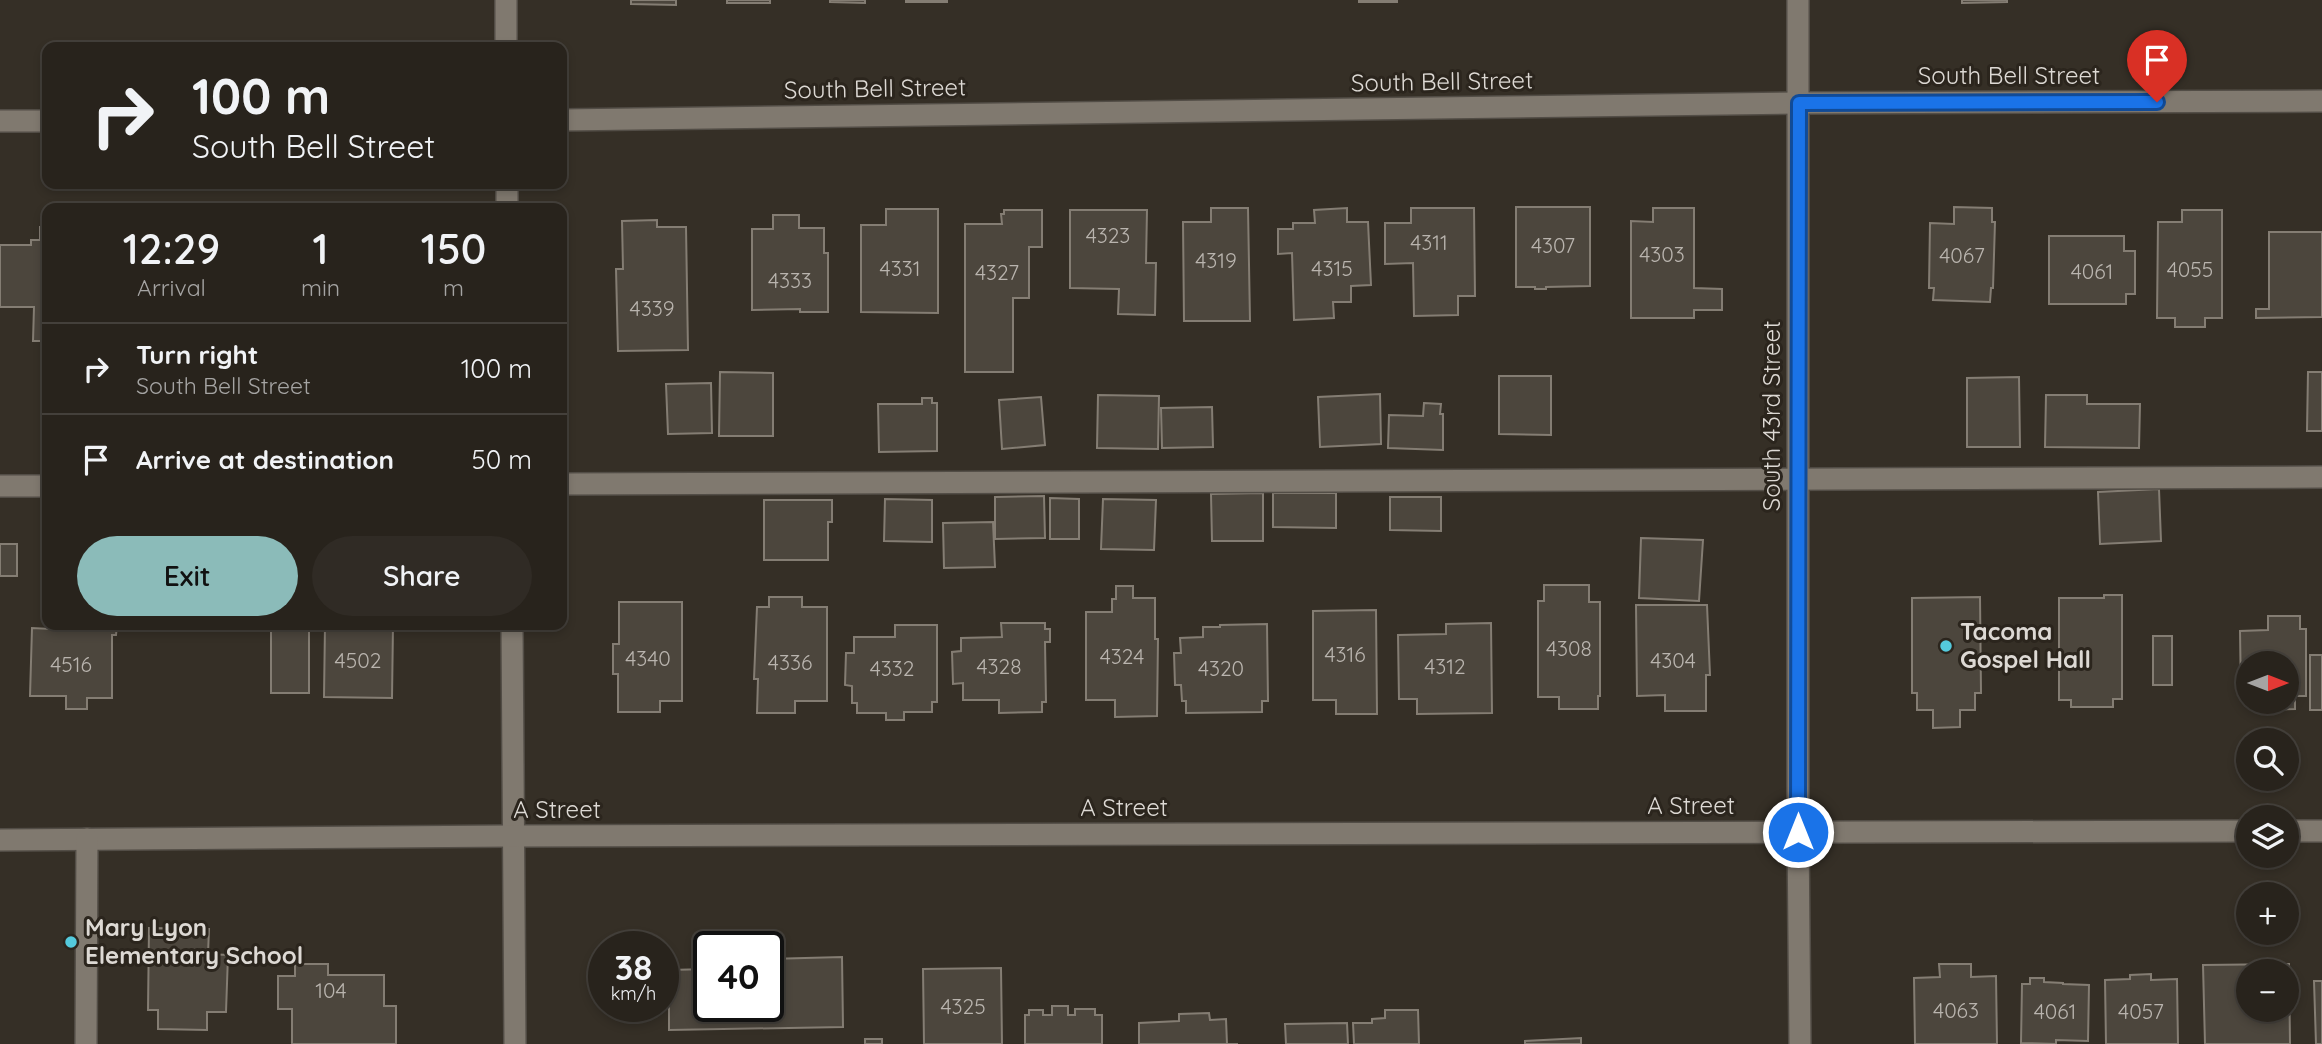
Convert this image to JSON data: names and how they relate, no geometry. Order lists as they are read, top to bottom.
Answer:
{
  "streets": {
    "street": ["South Bell Street", "South 43rd Street", "A Street"]
  },
  "crossings": [
    ["South Bell Street", "South 43rd Street"],
    ["South 43rd Street", "A Street"]
  ],
  "places": ["Tacoma Gospel Hall", "Mary Lyon Elementary School"],
  "house_numbers": [
    "4323",
    "4311",
    "4307",
    "4303",
    "4067",
    "4319",
    "4331",
    "4315",
    "4055",
    "4061",
    "4327",
    "4333",
    "4339",
    "4308",
    "4316",
    "4324",
    "4340",
    "4502",
    "4304",
    "4336",
    "4516",
    "4328",
    "4312",
    "4332",
    "4320",
    "104",
    "4325",
    "4063",
    "4061",
    "4057"
  ],
  "north": "right",
  "page": {
    "turn": ["100 m", "South Bell Street"],
    "eta": [
      "12:29",
      "Arrival",
      "1",
      "min",
      "150",
      "m"
    ],
    "list": [
      {
        "name": "Turn right",
        "note": "South Bell Street",
        "value": "100 m"
      },
      {
        "name": "Arrive at destination",
        "value": "50 m"
      }
    ],
    "buttons": ["Exit", "Share"],
    "map_buttons": ["+", "−"],
    "speed": "38 km/h",
    "limit": "40"
  }
}
